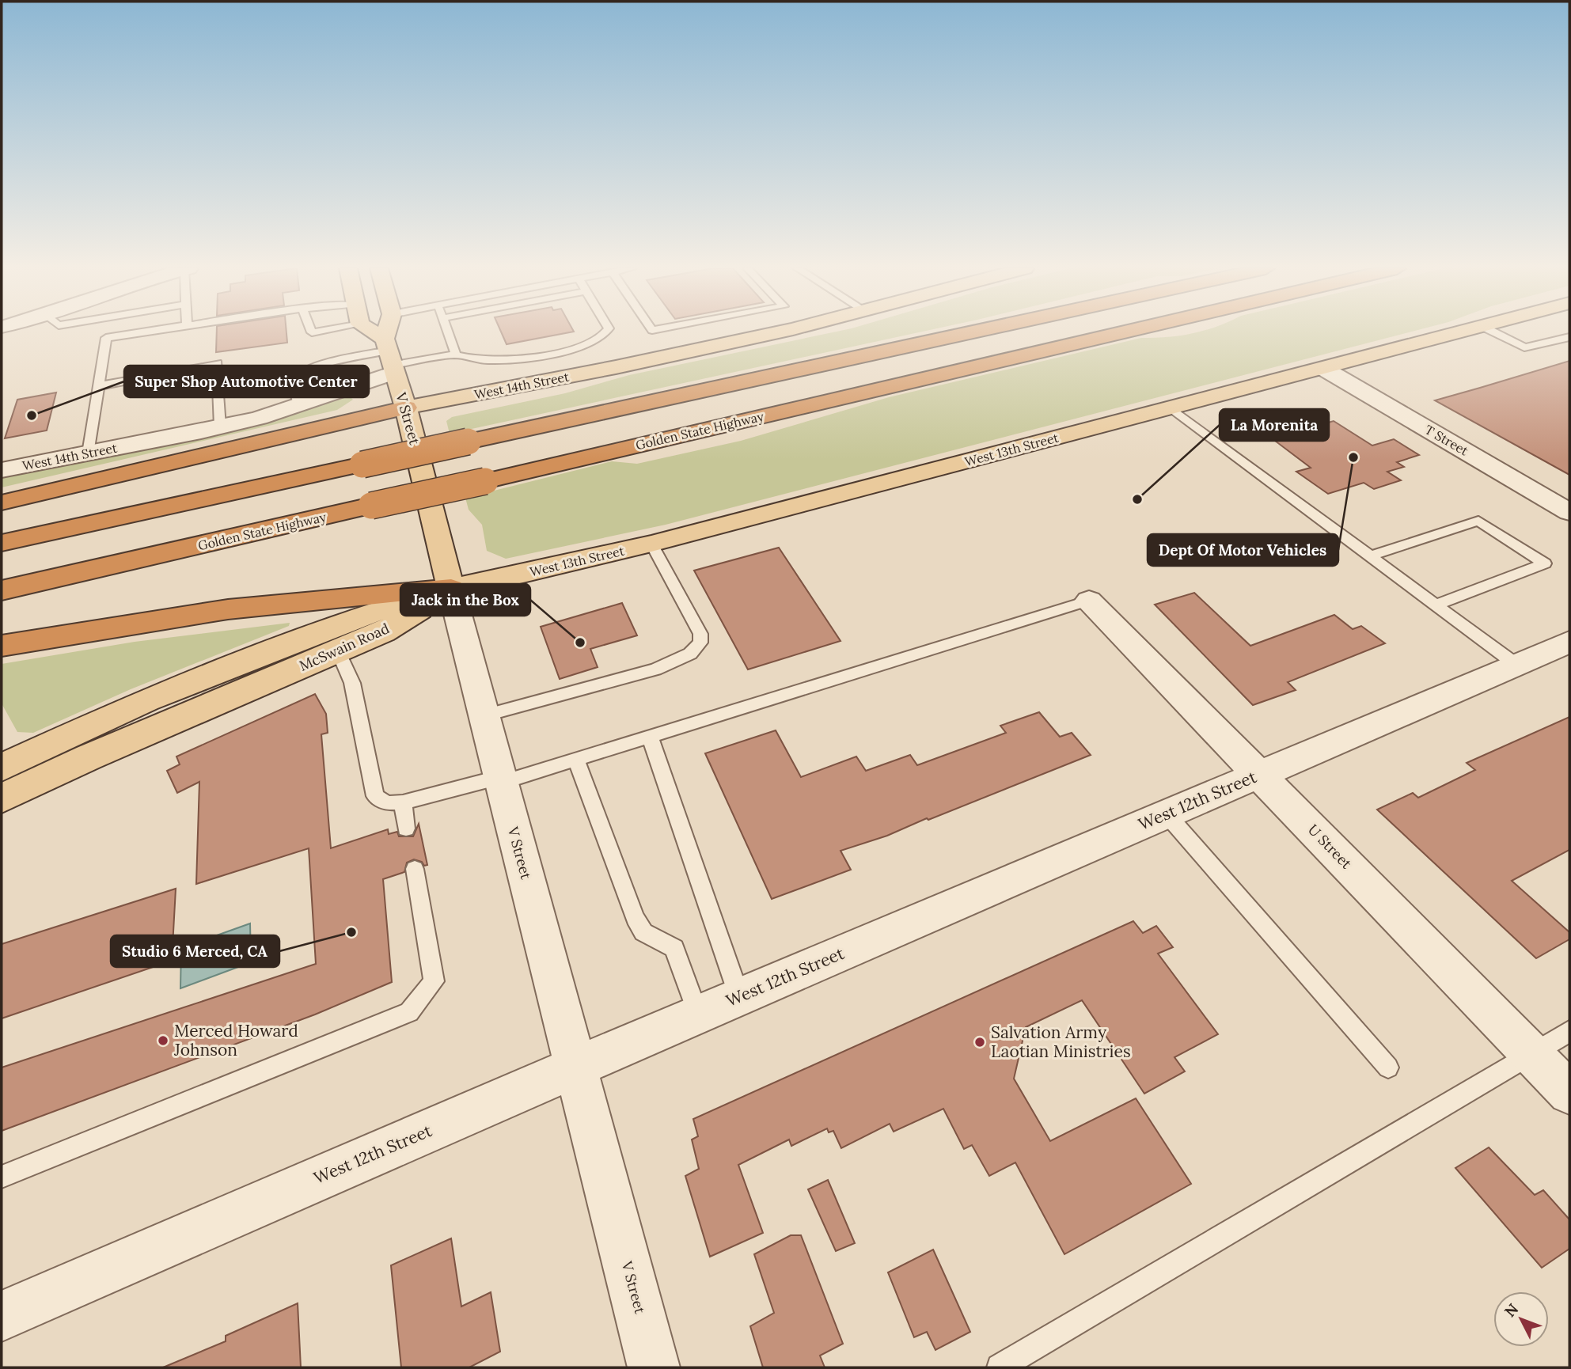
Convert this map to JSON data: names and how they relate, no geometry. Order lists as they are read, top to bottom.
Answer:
{
  "streets": {
    "highway": ["Golden State Highway"],
    "main road": [
      "West 14th Street",
      "V Street",
      "West 13th Street",
      "McSwain Road"
    ],
    "street": ["T Street", "West 12th Street", "U Street"]
  },
  "crossings": [
    ["West 14th Street", "V Street"],
    ["V Street", "West 13th Street"],
    ["V Street", "McSwain Road"],
    ["V Street", "West 12th Street"],
    ["T Street", "West 13th Street"],
    ["West 13th Street", "McSwain Road"],
    ["West 12th Street", "U Street"]
  ],
  "places": [
    "Super Shop Automotive Center",
    "Dept Of Motor Vehicles",
    "La Morenita",
    "Jack in the Box",
    "Studio 6 Merced, CA",
    "Merced Howard Johnson",
    "Salvation Army Laotian Ministries"
  ],
  "north": "top left"
}
